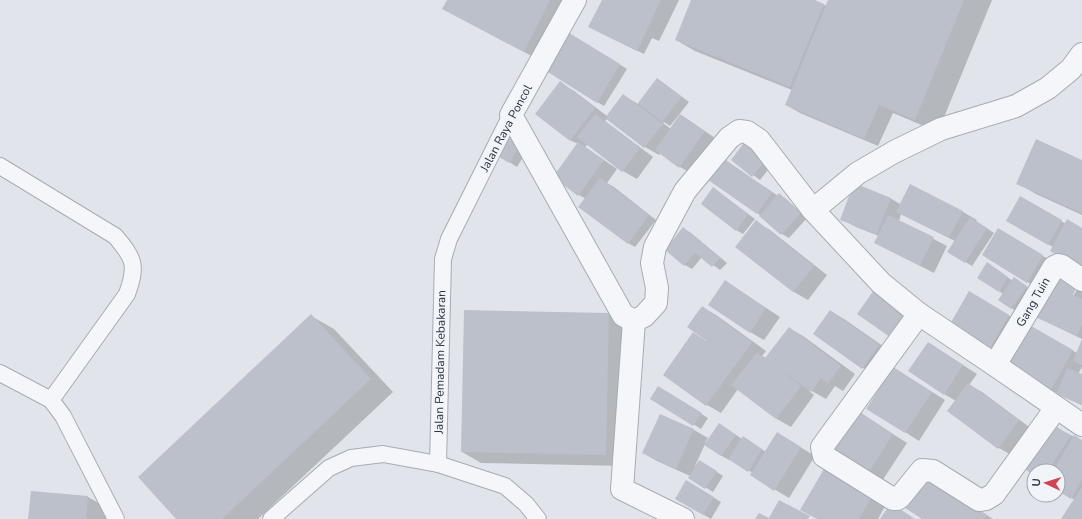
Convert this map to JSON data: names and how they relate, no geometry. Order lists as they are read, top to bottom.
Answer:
{
  "streets": {
    "street": ["Jalan Raya Poncol", "Gang Tuin"],
    "lane": ["Jalan Pemadam Kebakaran"]
  },
  "crossings": [
    ["Jalan Raya Poncol", "Jalan Pemadam Kebakaran"]
  ],
  "north": "left"
}
